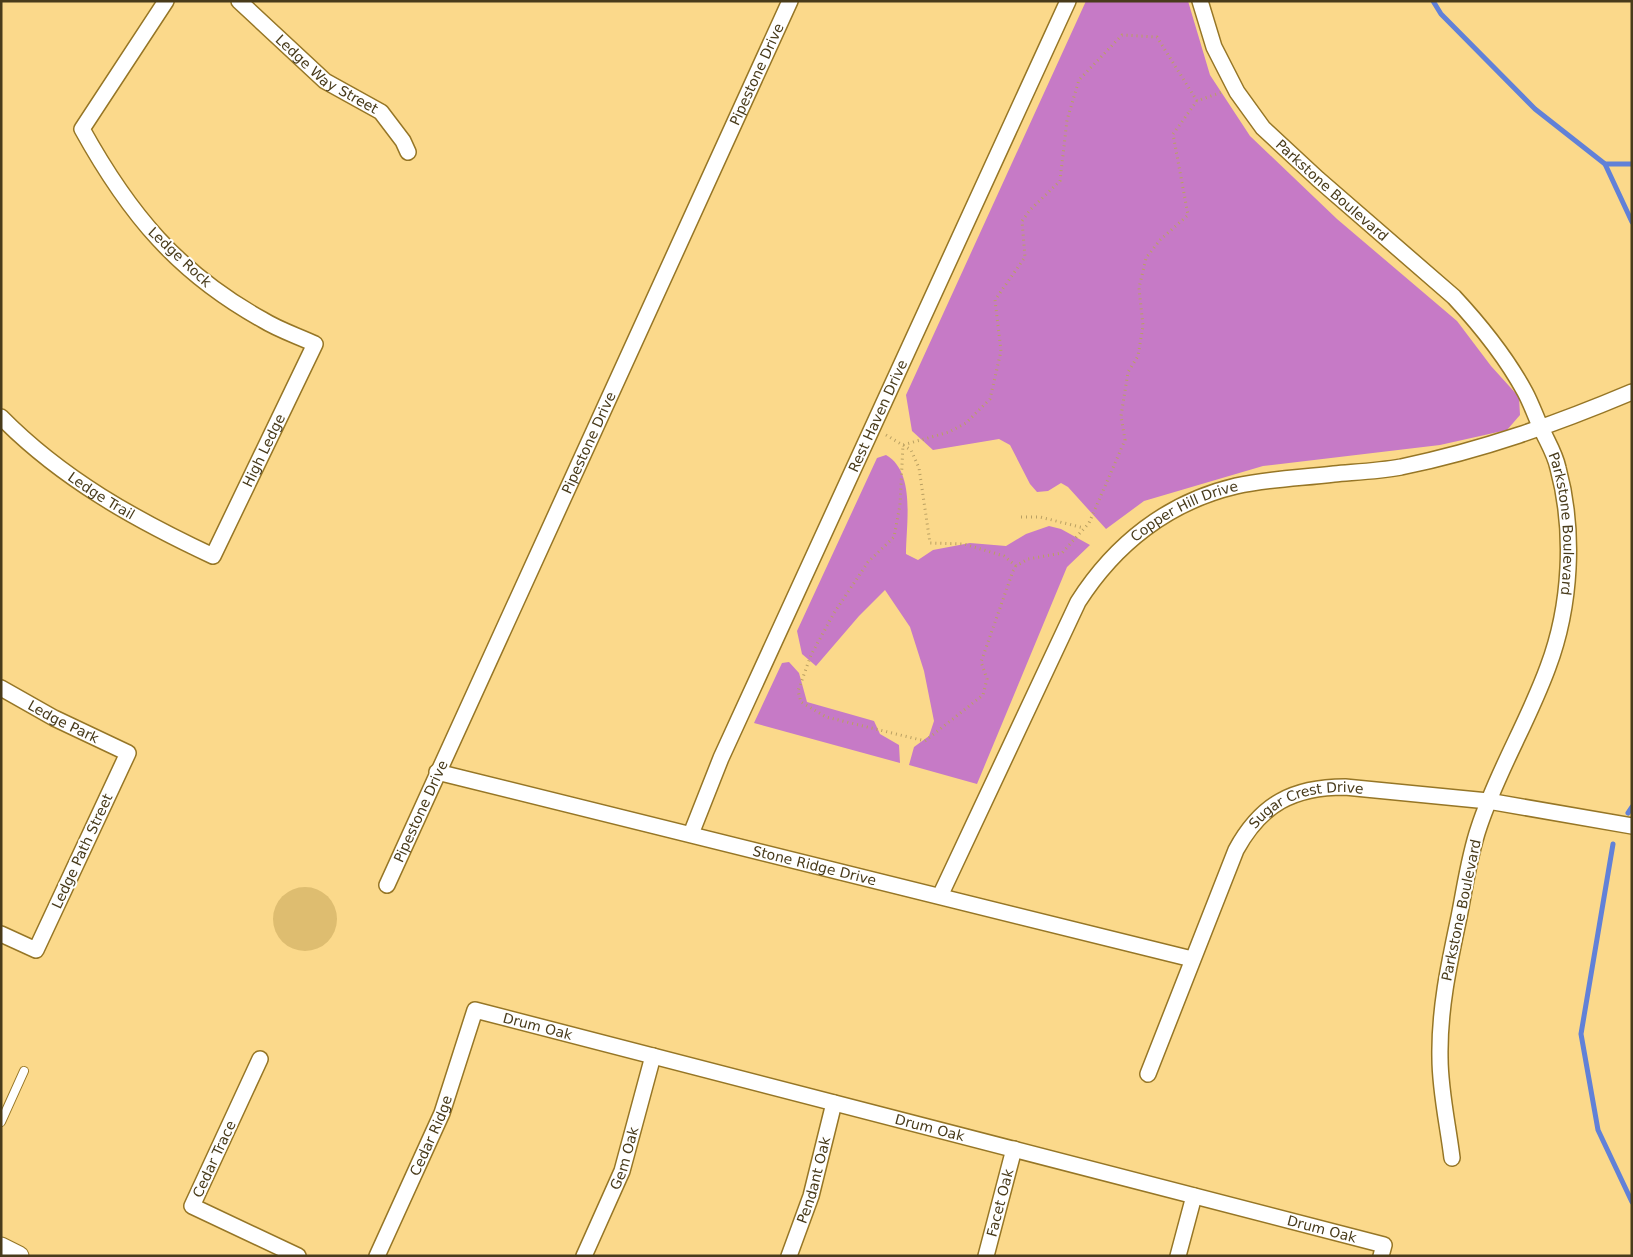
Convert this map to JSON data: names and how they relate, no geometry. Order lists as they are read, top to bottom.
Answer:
{
  "streets": {
    "street": [
      "Ledge Way Street",
      "Pipestone Drive",
      "Parkstone Boulevard",
      "Ledge Rock",
      "Rest Haven Drive",
      "High Ledge",
      "Ledge Trail",
      "Copper Hill Drive",
      "Ledge Park",
      "Sugar Crest Drive",
      "Ledge Path Street",
      "Stone Ridge Drive",
      "Drum Oak",
      "Cedar Ridge",
      "Gem Oak",
      "Cedar Trace",
      "Pendant Oak",
      "Facet Oak"
    ]
  },
  "crossings": [
    ["Pipestone Drive", "Stone Ridge Drive"],
    ["Parkstone Boulevard", "Copper Hill Drive"],
    ["Parkstone Boulevard", "Sugar Crest Drive"],
    ["Ledge Rock", "High Ledge"],
    ["Rest Haven Drive", "Stone Ridge Drive"],
    ["High Ledge", "Ledge Trail"],
    ["Copper Hill Drive", "Stone Ridge Drive"],
    ["Ledge Park", "Ledge Path Street"],
    ["Sugar Crest Drive", "Stone Ridge Drive"],
    ["Drum Oak", "Cedar Ridge"],
    ["Drum Oak", "Gem Oak"],
    ["Drum Oak", "Pendant Oak"],
    ["Drum Oak", "Facet Oak"]
  ]
}
